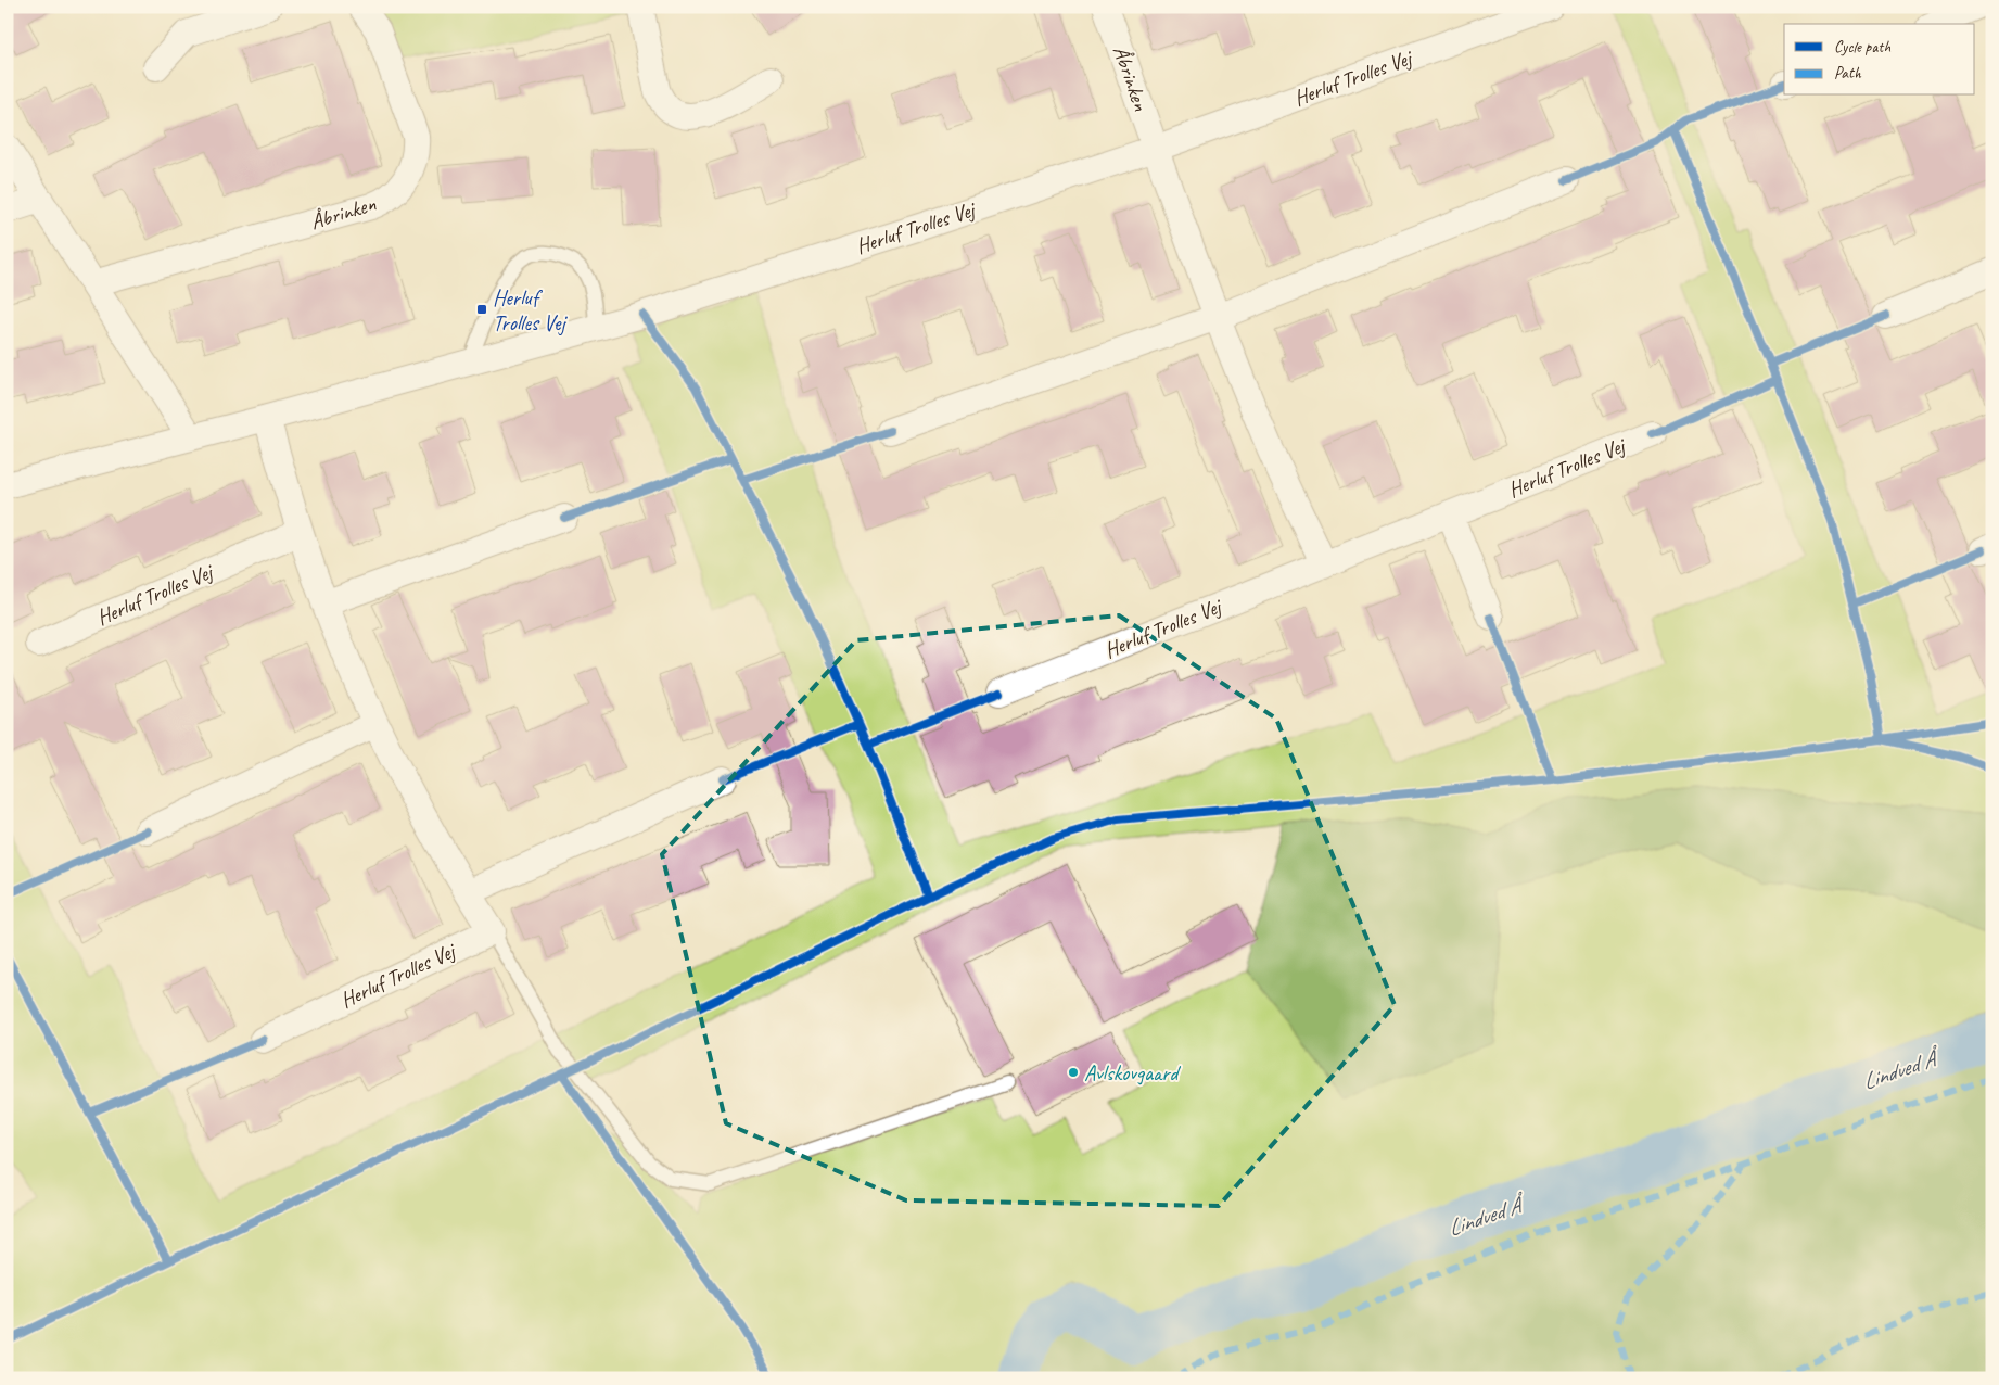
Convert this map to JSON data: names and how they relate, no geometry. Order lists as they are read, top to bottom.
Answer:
{
  "streets": {
    "street": ["Åbrinken", "Herluf Trolles Vej"]
  },
  "crossings": [
    ["Åbrinken", "Herluf Trolles Vej"]
  ],
  "water": ["Lindved Å"],
  "places": {
    "transit": ["Herluf Trolles Vej"],
    "other": ["Avlskovgaard"]
  },
  "legend": ["Cycle path", "Path"]
}
